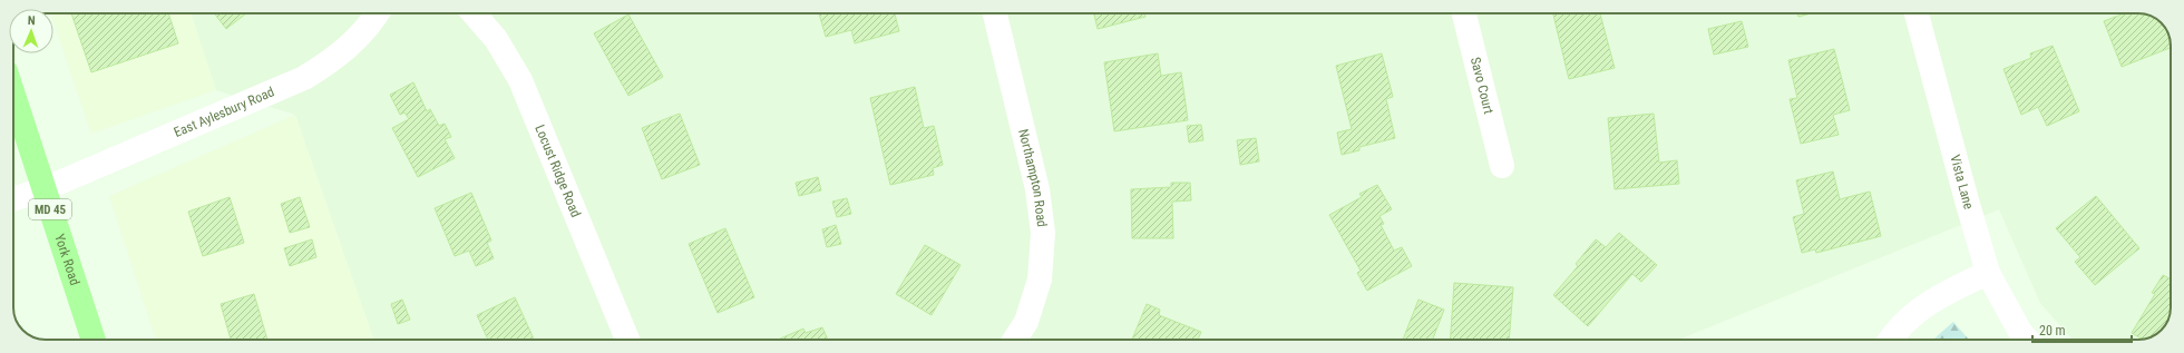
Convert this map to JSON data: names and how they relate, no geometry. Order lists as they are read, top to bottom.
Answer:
{
  "streets": {
    "main road": ["MD 45", "York Road"],
    "street": [
      "Savo Court",
      "East Aylesbury Road",
      "Locust Ridge Road",
      "Northampton Road",
      "Vista Lane"
    ]
  },
  "crossings": [
    ["East Aylesbury Road", "York Road"]
  ],
  "scale_bar": "20 m",
  "north": "top"
}
